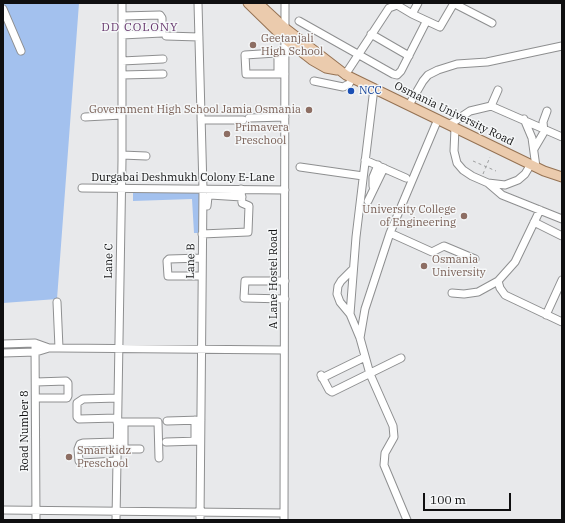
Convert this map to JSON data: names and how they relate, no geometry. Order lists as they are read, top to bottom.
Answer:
{
  "streets": {
    "main road": ["Osmania University Road"],
    "street": [
      "Durgabai Deshmukh Colony E-Lane",
      "Lane C",
      "Lane B",
      "A Lane Hostel Road",
      "Road Number 8"
    ]
  },
  "crossings": [
    ["Osmania University Road", "A Lane Hostel Road"],
    ["Durgabai Deshmukh Colony E-Lane", "Lane C"],
    ["Durgabai Deshmukh Colony E-Lane", "Lane B"],
    ["Durgabai Deshmukh Colony E-Lane", "A Lane Hostel Road"]
  ],
  "districts": ["DD COLONY"],
  "places": [
    "Geetanjali High School",
    "NCC",
    "Government High School Jamia Osmania",
    "Primavera Preschool",
    "University College of Engineering",
    "Osmania University",
    "Smartkidz Preschool"
  ],
  "scale_bar": "100 m"
}
